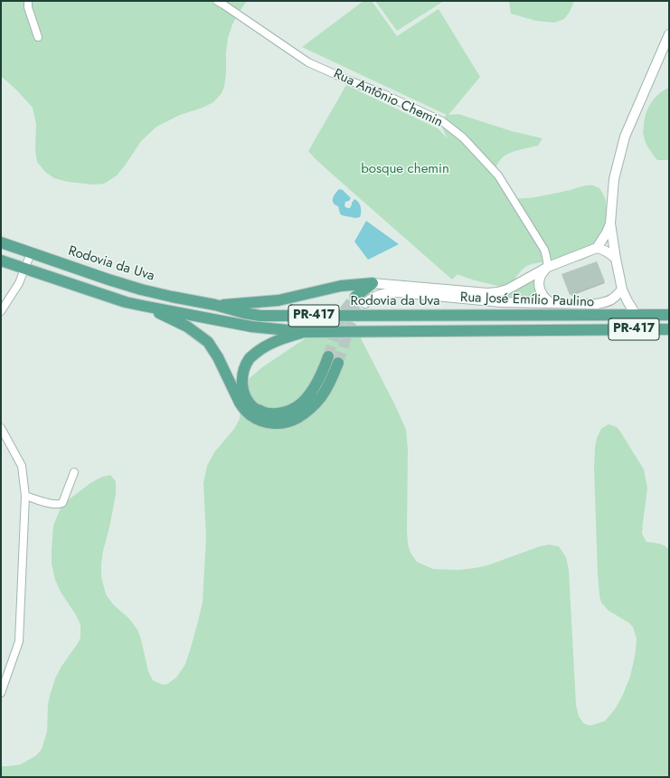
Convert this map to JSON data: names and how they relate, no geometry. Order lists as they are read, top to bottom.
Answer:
{
  "streets": {
    "main road": ["Rodovia da Uva", "PR-417"],
    "street": ["Rua Antônio Chemin", "Rua José Emílio Paulino"]
  },
  "crossings": [
    ["Rua Antônio Chemin", "Rua José Emílio Paulino"]
  ],
  "parks": ["bosque chemin"]
}
